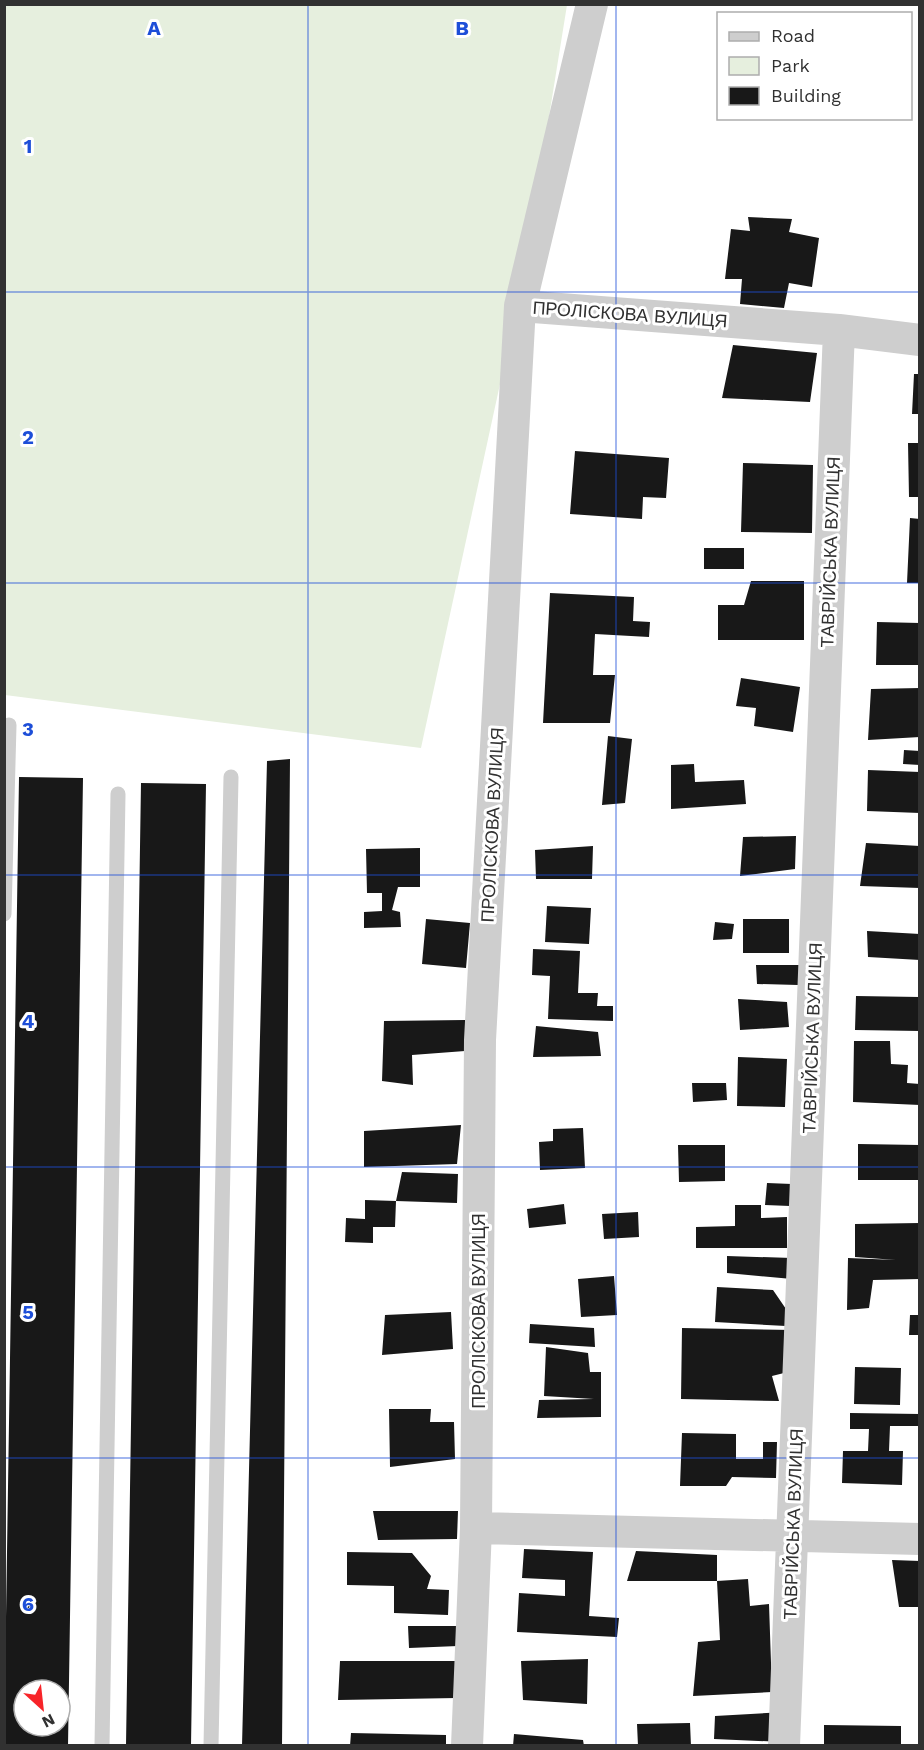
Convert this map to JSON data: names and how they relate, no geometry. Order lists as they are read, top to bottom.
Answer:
{
  "streets": {
    "street": ["ПРОЛІСКОВА ВУЛИЦЯ", "ТАВРІЙСЬКА ВУЛИЦЯ"]
  },
  "crossings": [
    ["ПРОЛІСКОВА ВУЛИЦЯ", "ТАВРІЙСЬКА ВУЛИЦЯ"]
  ],
  "legend": ["Road", "Park", "Building"],
  "north": "bottom right",
  "grid": {
    "columns": ["A", "B"],
    "rows": [
      "1",
      "2",
      "3",
      "4",
      "5",
      "6"
    ]
  }
}
